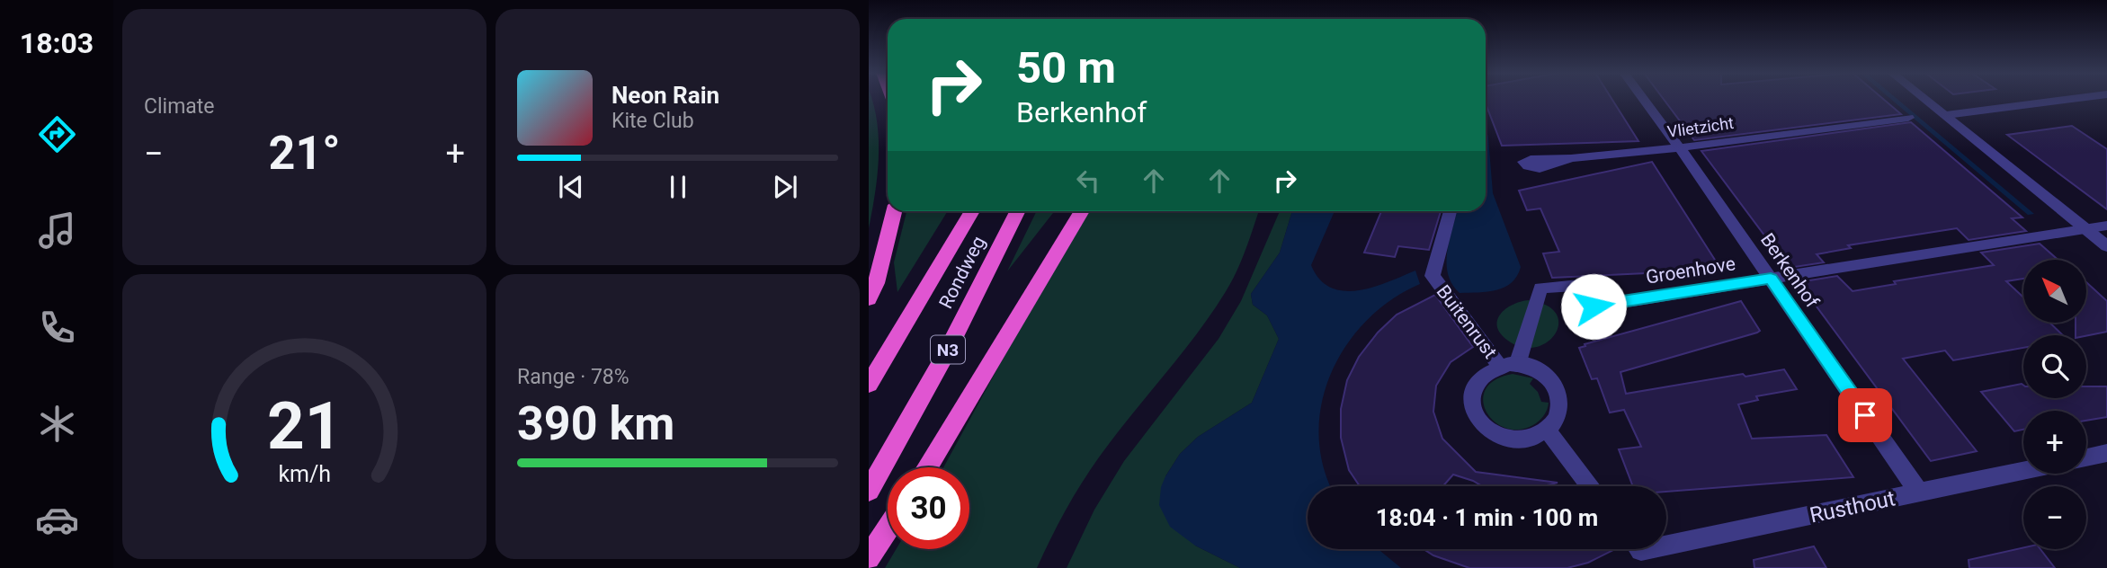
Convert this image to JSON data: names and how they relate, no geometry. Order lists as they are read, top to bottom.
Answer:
{
  "streets": {
    "highway": ["Rondweg", "N3"],
    "street": [
      "Vlietzicht",
      "Groenhove",
      "Berkenhof",
      "Buitenrust",
      "Rusthout"
    ]
  },
  "crossings": [
    ["Vlietzicht", "Berkenhof"],
    ["Groenhove", "Berkenhof"],
    ["Groenhove", "Buitenrust"],
    ["Berkenhof", "Rusthout"]
  ],
  "north": "top left",
  "page": {
    "tabs": "18:03",
    "tile": [
      "Climate",
      ["Range · 78%", "390 km"]
    ],
    "turn": ["50 m", "Berkenhof"],
    "song": ["Neon Rain", "Kite Club"],
    "heat": ["−", "21°", "+"],
    "map_buttons": ["+", "−"],
    "limit": "30",
    "trip": "18:04 · 1 min · 100 m",
    "gauge": ["21", "km/h"]
  }
}
